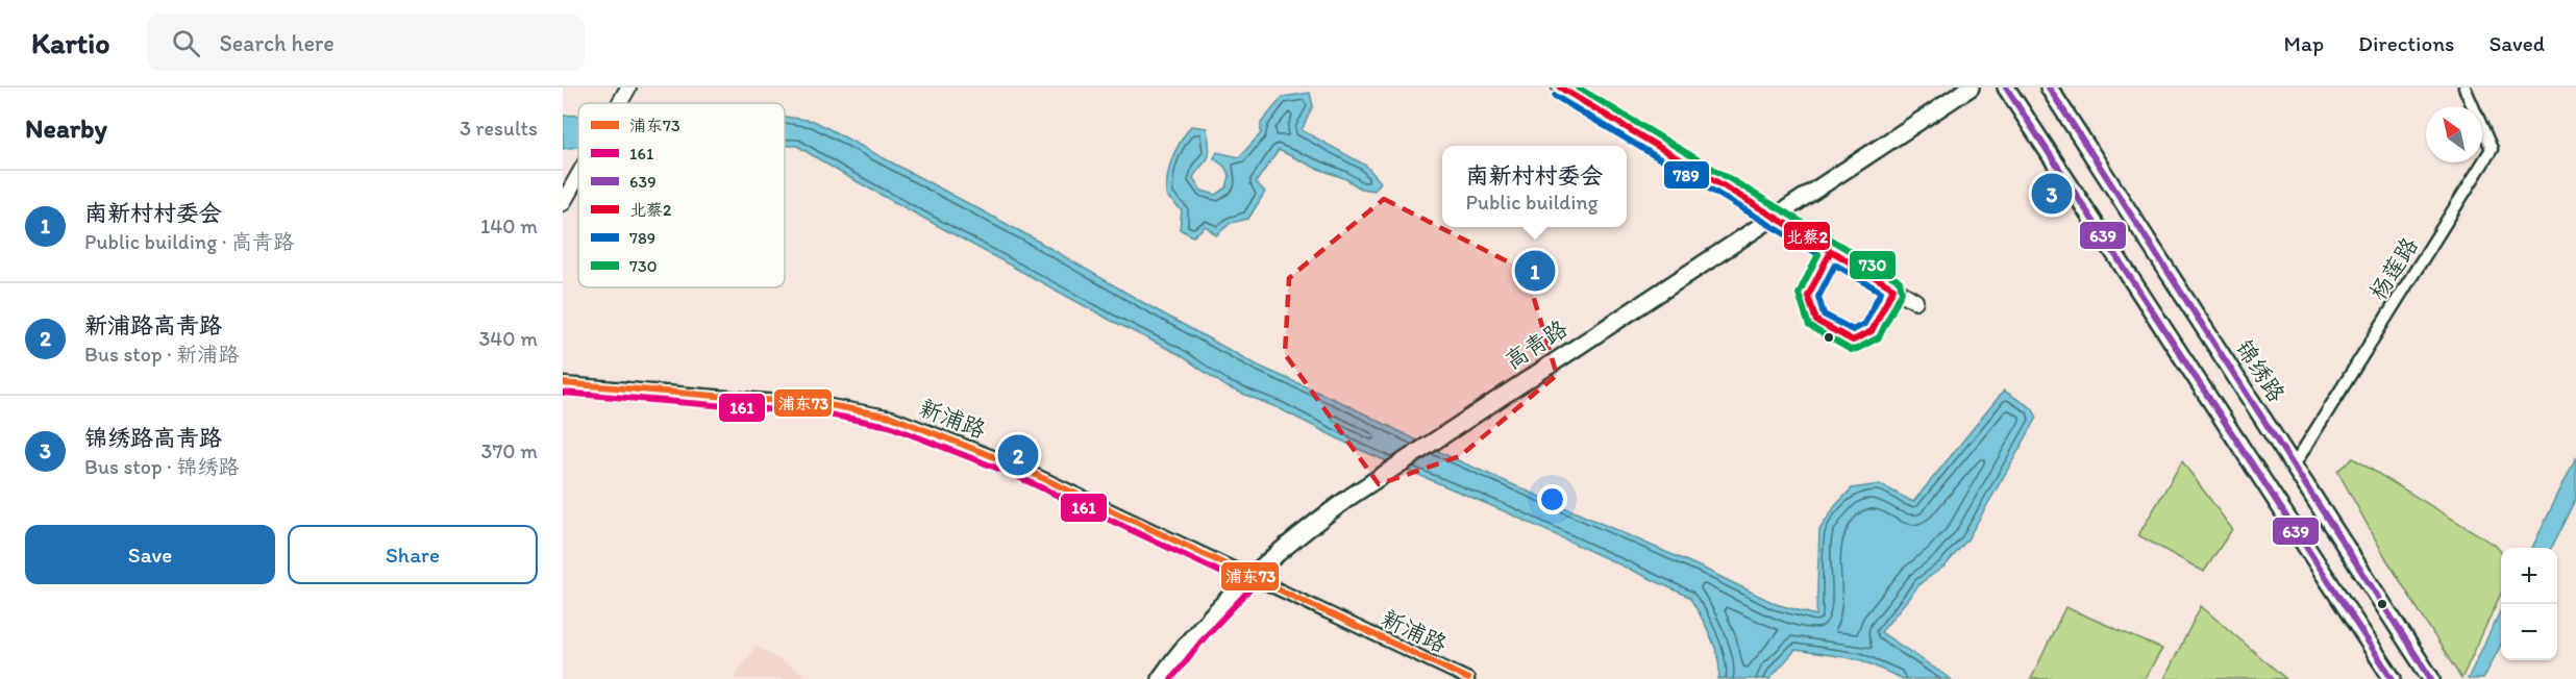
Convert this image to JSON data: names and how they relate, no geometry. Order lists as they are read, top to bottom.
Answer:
{
  "streets": {
    "main road": ["高青路", "锦绣路"],
    "street": ["杨莲路", "新浦路"]
  },
  "crossings": [
    ["杨莲路", "锦绣路"],
    ["高青路", "新浦路"]
  ],
  "lines": [
    "transit line 639",
    "transit line 北蔡2",
    "transit line 730",
    "transit line 789",
    "transit line 浦东73",
    "transit line 161"
  ],
  "legend": [
    "浦东73",
    "161",
    "639",
    "北蔡2",
    "789",
    "730"
  ],
  "north": "top left",
  "page": {
    "header": "Kartio",
    "search": "Search here",
    "nav": ["Map", "Directions", "Saved"],
    "heading": ["Nearby", "3 results"],
    "popup": ["南新村村委会", "Public building"],
    "list": [
      {
        "mark": "1",
        "name": "南新村村委会",
        "note": "Public building · 高青路",
        "value": "140 m"
      },
      {
        "mark": "2",
        "name": "新浦路高青路",
        "note": "Bus stop · 新浦路",
        "value": "340 m"
      },
      {
        "mark": "3",
        "name": "锦绣路高青路",
        "note": "Bus stop · 锦绣路",
        "value": "370 m"
      }
    ],
    "pins": ["3", "1", "2"],
    "buttons": ["Save", "Share"],
    "map_buttons": ["+", "−"]
  }
}
